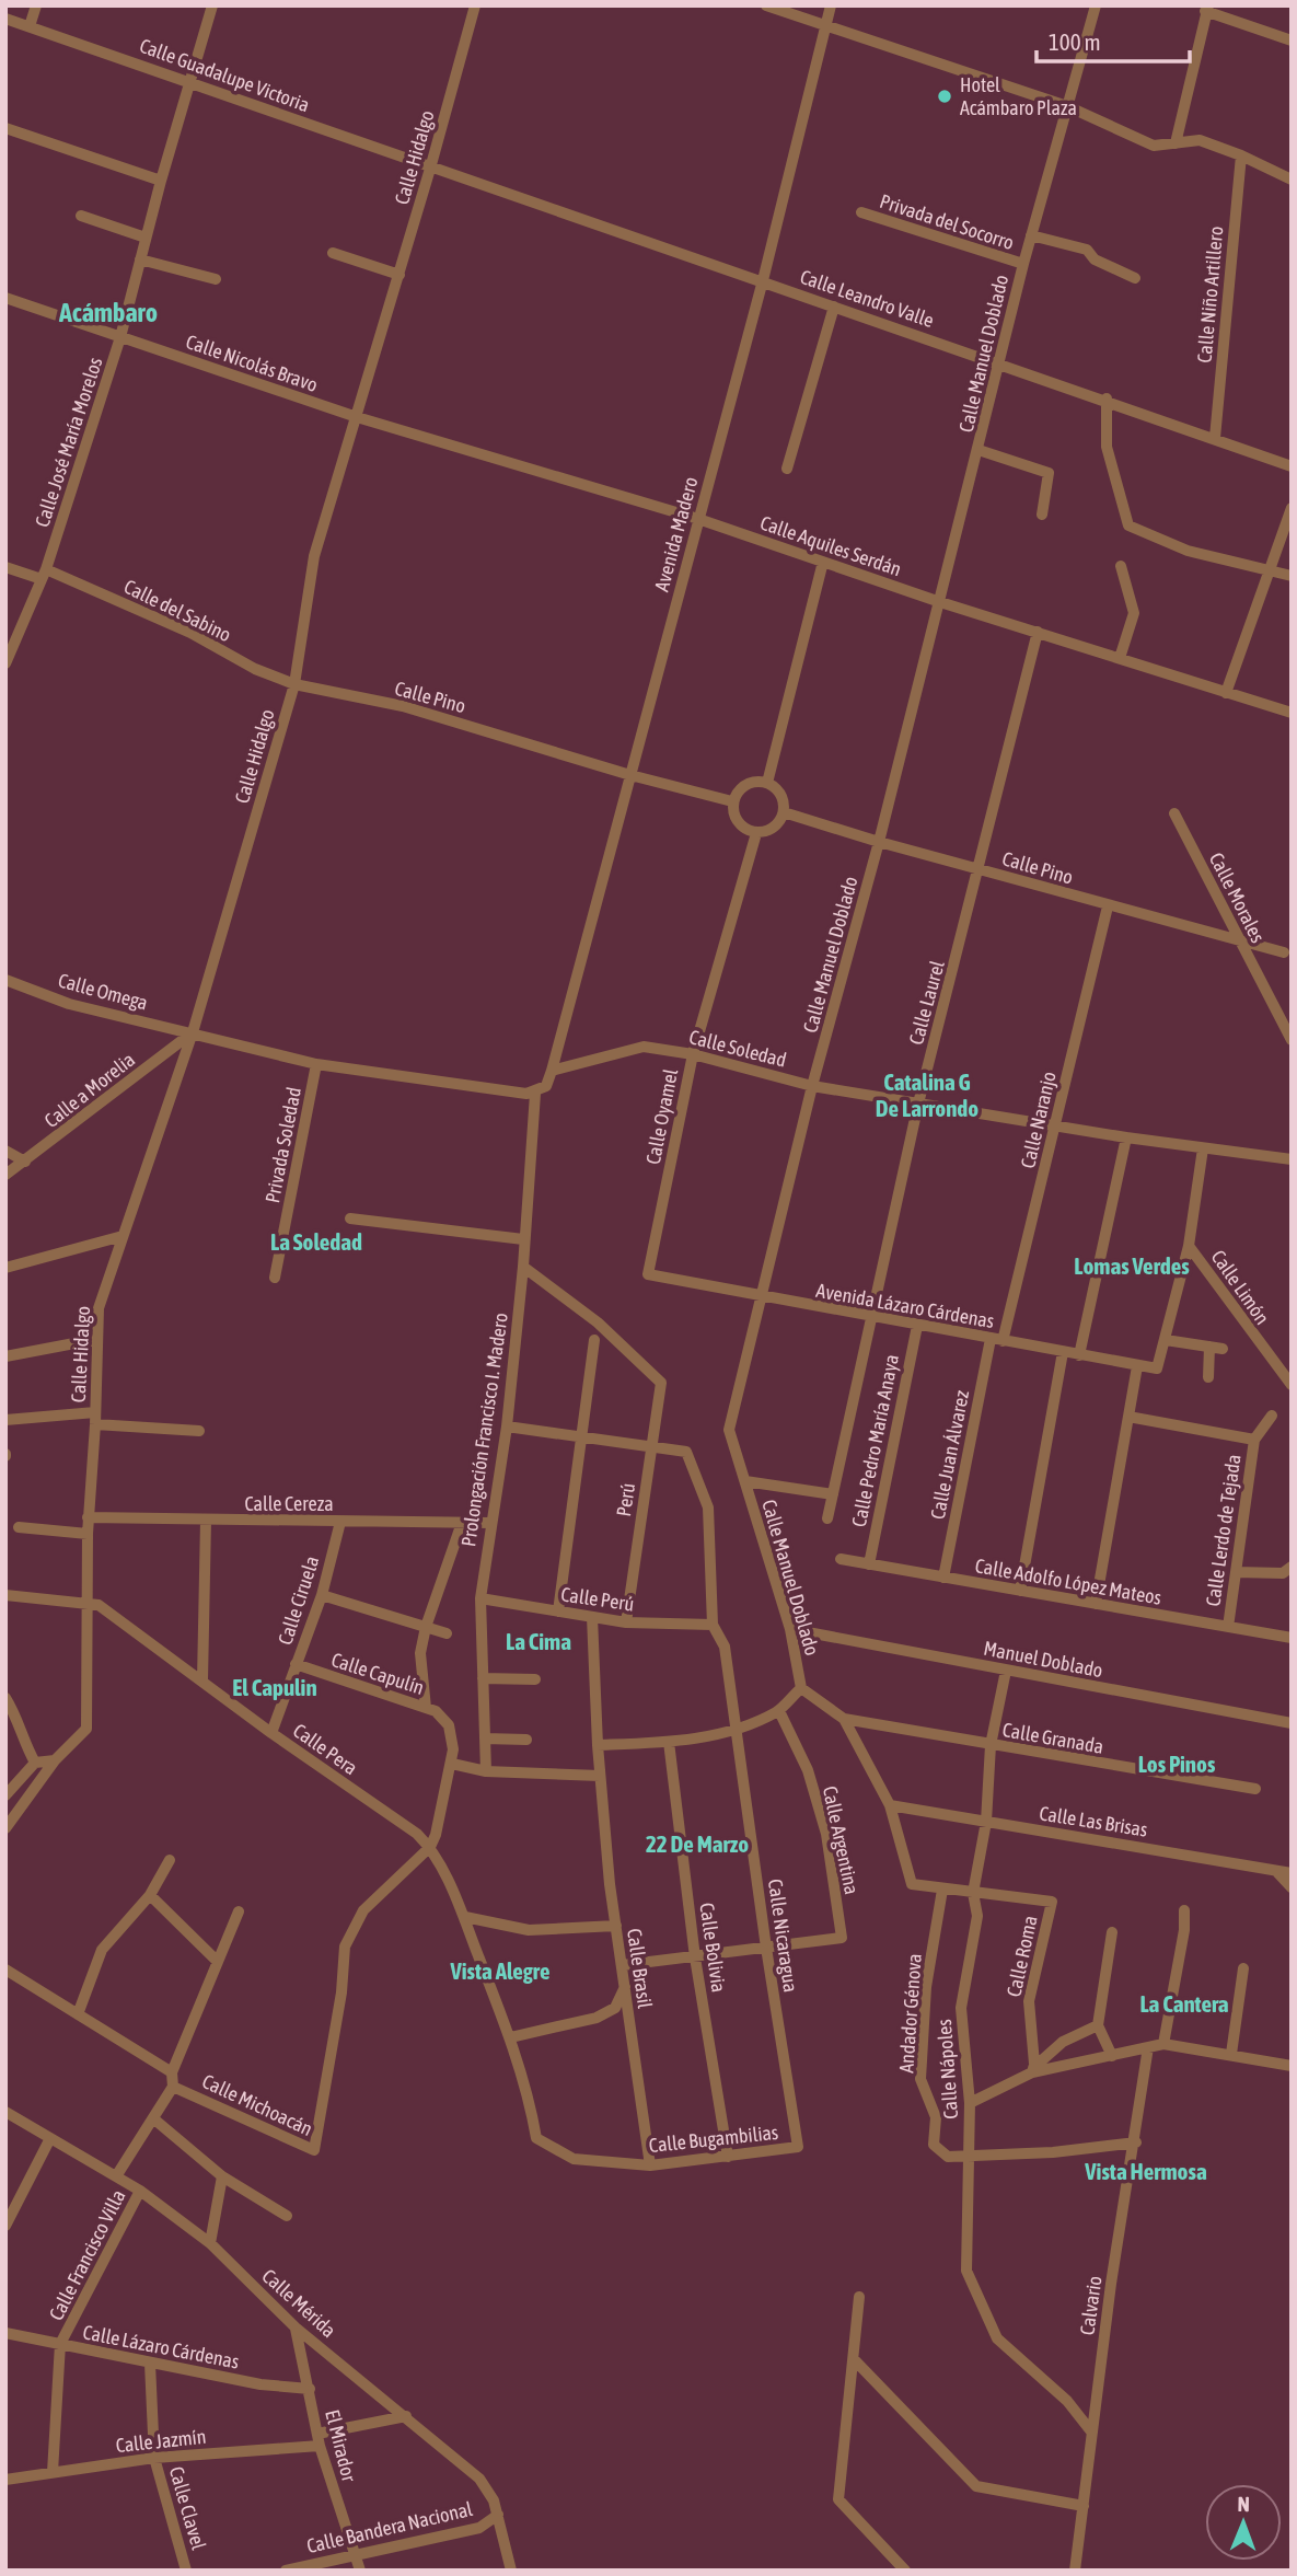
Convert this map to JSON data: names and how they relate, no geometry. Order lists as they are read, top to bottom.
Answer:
{
  "streets": {
    "street": [
      "Calle Guadalupe Victoria",
      "Calle Hidalgo",
      "Privada del Socorro",
      "Calle Niño Artillero",
      "Calle Leandro Valle",
      "Calle Manuel Doblado",
      "Calle Nicolás Bravo",
      "Calle José María Morelos",
      "Avenida Madero",
      "Calle Aquiles Serdán",
      "Calle del Sabino",
      "Calle Pino",
      "Calle Morales",
      "Calle Omega",
      "Calle Laurel",
      "Calle Soledad",
      "Calle a Morelia",
      "Calle Oyamel",
      "Calle Naranjo",
      "Privada Soledad",
      "Calle Limón",
      "Avenida Lázaro Cárdenas",
      "Prolongación Francisco I. Madero",
      "Calle Pedro María Anaya",
      "Calle Juan Álvarez",
      "Perú",
      "Calle Cereza",
      "Calle Lerdo de Tejada",
      "Calle Adolfo López Mateos",
      "Calle Perú",
      "Calle Ciruela",
      "Manuel Doblado",
      "Calle Capulín",
      "Calle Granada",
      "Calle Pera",
      "Calle Las Brisas",
      "Calle Argentina",
      "Calle Nicaragua",
      "Calle Bolivia",
      "Calle Roma",
      "Calle Brasil",
      "Andador Génova",
      "Calle Nápoles",
      "Calle Michoacán",
      "Calle Bugambilias",
      "Calle Francisco Villa",
      "Calle Mérida",
      "Calvario",
      "Calle Lázaro Cárdenas",
      "Calle Jazmín",
      "El Mirador",
      "Calle Clavel",
      "Calle Bandera Nacional"
    ]
  },
  "crossings": [
    ["Calle Guadalupe Victoria", "Calle Hidalgo"],
    ["Calle Guadalupe Victoria", "Calle Leandro Valle"],
    ["Calle Guadalupe Victoria", "Calle José María Morelos"],
    ["Calle Hidalgo", "Calle Leandro Valle"],
    ["Calle Hidalgo", "Calle Nicolás Bravo"],
    ["Calle Hidalgo", "Calle Aquiles Serdán"],
    ["Calle Hidalgo", "Calle del Sabino"],
    ["Calle Hidalgo", "Calle Pino"],
    ["Calle Hidalgo", "Calle Omega"],
    ["Calle Hidalgo", "Calle a Morelia"],
    ["Calle Hidalgo", "Calle Cereza"],
    ["Calle Hidalgo", "Calle Pera"],
    ["Privada del Socorro", "Calle Manuel Doblado"],
    ["Calle Niño Artillero", "Calle Leandro Valle"],
    ["Calle Leandro Valle", "Calle Manuel Doblado"],
    ["Calle Leandro Valle", "Avenida Madero"],
    ["Calle Manuel Doblado", "Calle Aquiles Serdán"],
    ["Calle Manuel Doblado", "Calle Pino"],
    ["Calle Manuel Doblado", "Calle Soledad"],
    ["Calle Manuel Doblado", "Avenida Lázaro Cárdenas"],
    ["Calle Manuel Doblado", "Manuel Doblado"],
    ["Calle Nicolás Bravo", "Calle José María Morelos"],
    ["Calle Nicolás Bravo", "Calle Aquiles Serdán"],
    ["Calle José María Morelos", "Calle del Sabino"],
    ["Avenida Madero", "Calle Aquiles Serdán"],
    ["Avenida Madero", "Calle Pino"],
    ["Avenida Madero", "Calle Soledad"],
    ["Calle Aquiles Serdán", "Calle Laurel"],
    ["Calle del Sabino", "Calle Pino"],
    ["Calle Pino", "Calle Morales"],
    ["Calle Pino", "Calle Laurel"],
    ["Calle Pino", "Calle Oyamel"],
    ["Calle Pino", "Calle Naranjo"],
    ["Calle Omega", "Calle a Morelia"],
    ["Calle Laurel", "Calle Soledad"],
    ["Calle Laurel", "Avenida Lázaro Cárdenas"],
    ["Calle Soledad", "Calle Oyamel"],
    ["Calle Soledad", "Calle Naranjo"],
    ["Calle Oyamel", "Avenida Lázaro Cárdenas"],
    ["Calle Naranjo", "Avenida Lázaro Cárdenas"],
    ["Calle Naranjo", "Calle Juan Álvarez"],
    ["Avenida Lázaro Cárdenas", "Calle Pedro María Anaya"],
    ["Avenida Lázaro Cárdenas", "Calle Juan Álvarez"],
    ["Prolongación Francisco I. Madero", "Perú"],
    ["Prolongación Francisco I. Madero", "Calle Cereza"],
    ["Prolongación Francisco I. Madero", "Calle Perú"],
    ["Calle Pedro María Anaya", "Calle Adolfo López Mateos"],
    ["Calle Juan Álvarez", "Calle Adolfo López Mateos"],
    ["Perú", "Calle Perú"],
    ["Calle Cereza", "Calle Ciruela"],
    ["Calle Lerdo de Tejada", "Calle Adolfo López Mateos"],
    ["Calle Perú", "Calle Brasil"],
    ["Calle Ciruela", "Calle Capulín"],
    ["Calle Ciruela", "Calle Pera"],
    ["Calle Granada", "Calle Nápoles"],
    ["Calle Pera", "Calle Michoacán"],
    ["Calle Pera", "Calle Bugambilias"],
    ["Calle Las Brisas", "Calle Nápoles"],
    ["Calle Argentina", "Calle Nicaragua"],
    ["Calle Nicaragua", "Calle Bugambilias"],
    ["Calle Bolivia", "Calle Bugambilias"],
    ["Calle Roma", "Calle Nápoles"],
    ["Calle Brasil", "Calle Bugambilias"],
    ["Andador Génova", "Calle Nápoles"],
    ["Calle Nápoles", "Calvario"],
    ["Calle Michoacán", "Calle Bugambilias"],
    ["Calle Michoacán", "Calle Francisco Villa"],
    ["Calle Francisco Villa", "Calle Mérida"],
    ["Calle Francisco Villa", "Calle Lázaro Cárdenas"],
    ["Calle Francisco Villa", "Calle Jazmín"],
    ["Calle Mérida", "El Mirador"],
    ["Calle Mérida", "Calle Bandera Nacional"],
    ["Calle Lázaro Cárdenas", "El Mirador"],
    ["Calle Lázaro Cárdenas", "Calle Clavel"],
    ["Calle Jazmín", "El Mirador"],
    ["Calle Jazmín", "Calle Clavel"],
    ["El Mirador", "Calle Bandera Nacional"]
  ],
  "districts": [
    "Acámbaro",
    "Catalina G De Larrondo",
    "La Soledad",
    "Lomas Verdes",
    "La Cima",
    "El Capulin",
    "Los Pinos",
    "22 De Marzo",
    "Vista Alegre",
    "La Cantera",
    "Vista Hermosa"
  ],
  "places": ["Hotel Acámbaro Plaza"],
  "scale_bar": "100 m",
  "north": "top"
}
